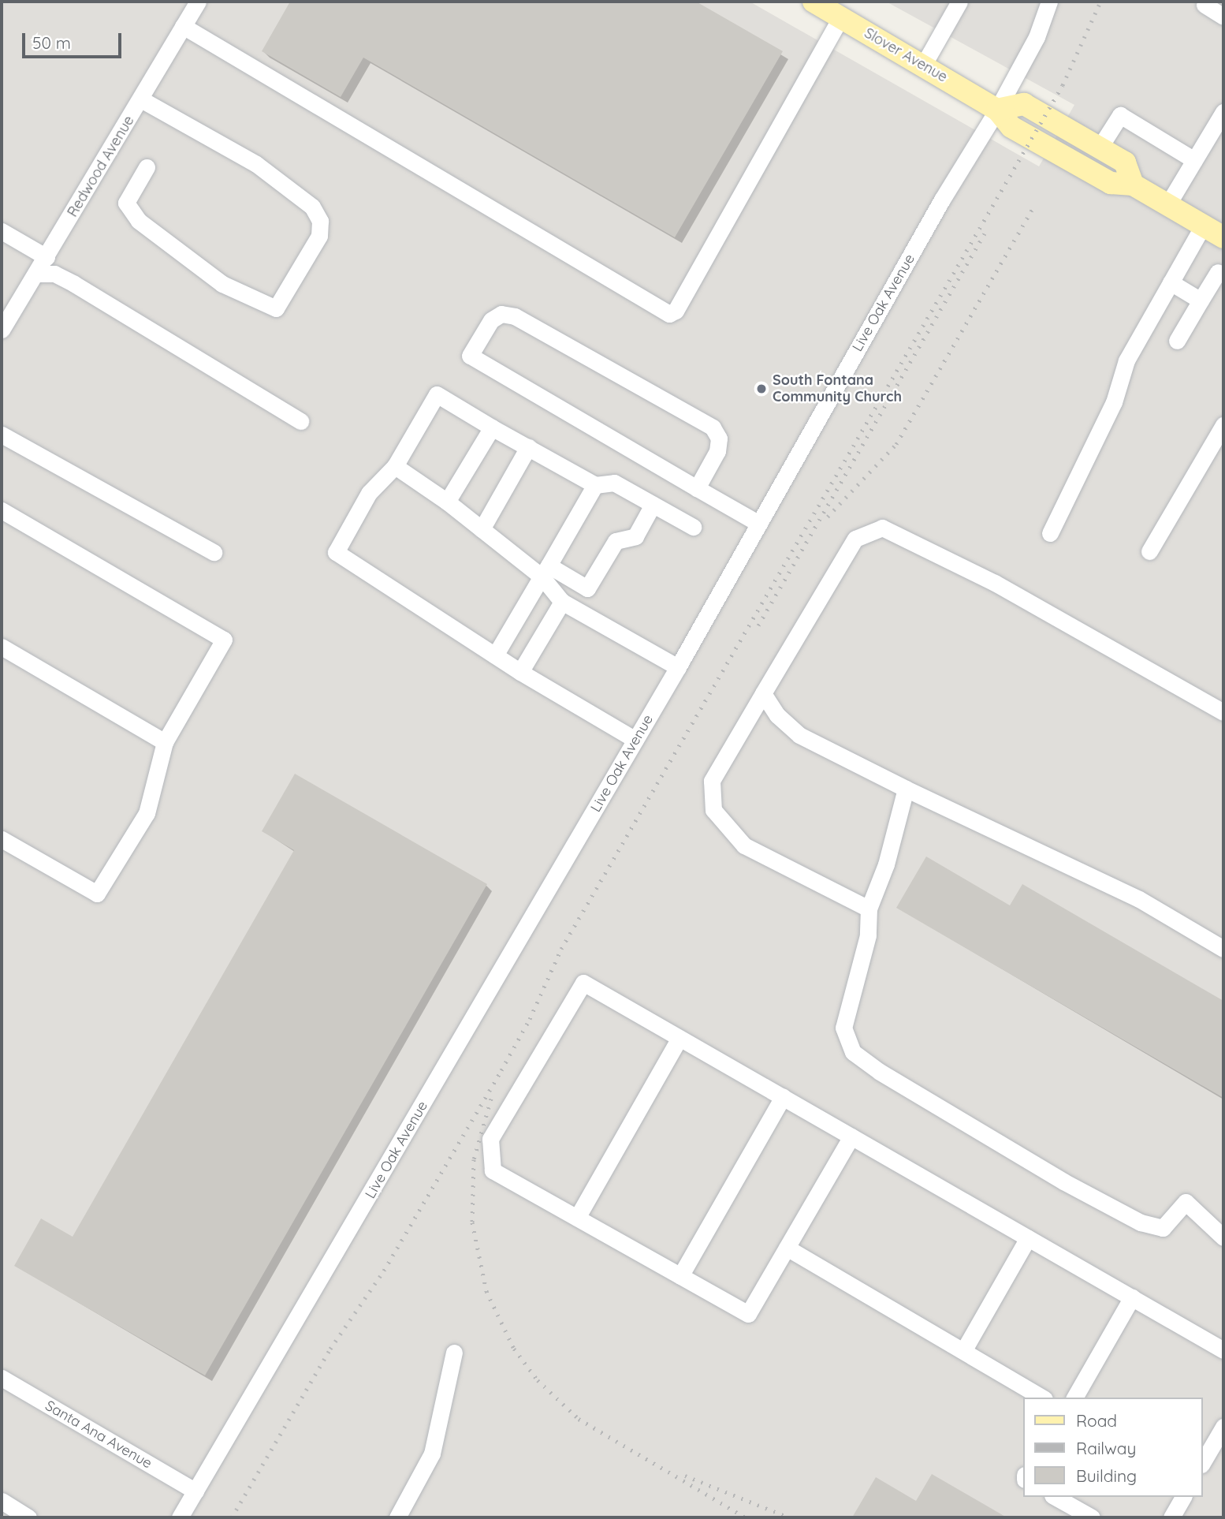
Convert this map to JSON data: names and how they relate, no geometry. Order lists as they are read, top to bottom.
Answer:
{
  "streets": {
    "main road": ["Slover Avenue"],
    "street": ["Redwood Avenue", "Live Oak Avenue", "Santa Ana Avenue"]
  },
  "crossings": [
    ["Slover Avenue", "Live Oak Avenue"],
    ["Live Oak Avenue", "Santa Ana Avenue"]
  ],
  "places": ["South Fontana Community Church"],
  "legend": ["Road", "Railway", "Building"],
  "scale_bar": "50 m"
}
